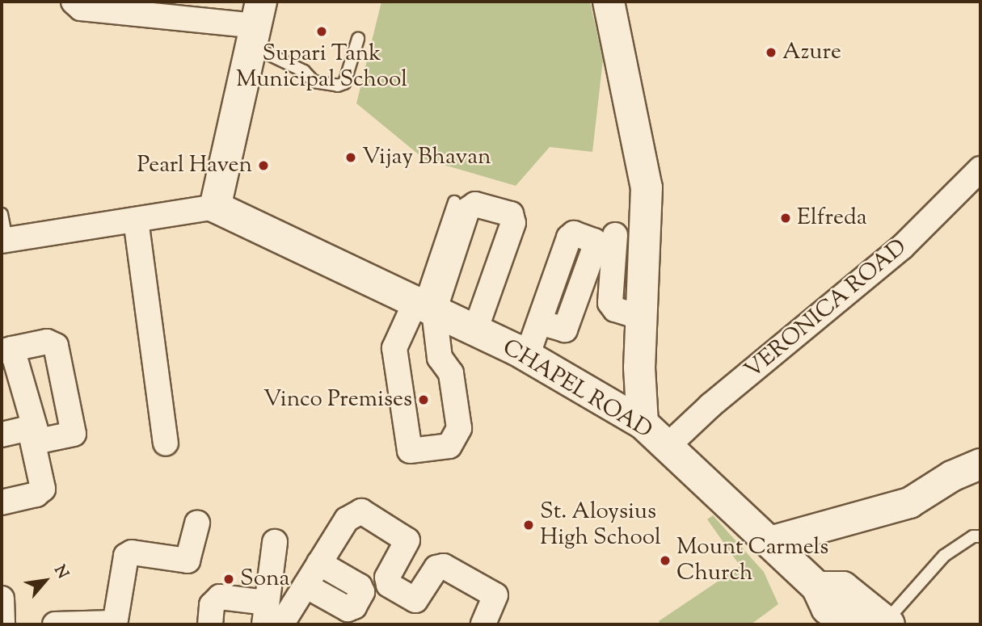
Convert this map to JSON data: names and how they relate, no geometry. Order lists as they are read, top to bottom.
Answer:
{
  "streets": {
    "main road": ["CHAPEL ROAD"],
    "street": ["VERONICA ROAD"]
  },
  "crossings": [
    ["VERONICA ROAD", "CHAPEL ROAD"]
  ],
  "places": [
    "Supari Tank Municipal School",
    "Azure",
    "Vijay Bhavan",
    "Pearl Haven",
    "Elfreda",
    "Vinco Premises",
    "St. Aloysius High School",
    "Mount Carmels Church",
    "Sona"
  ],
  "north": "top right"
}
